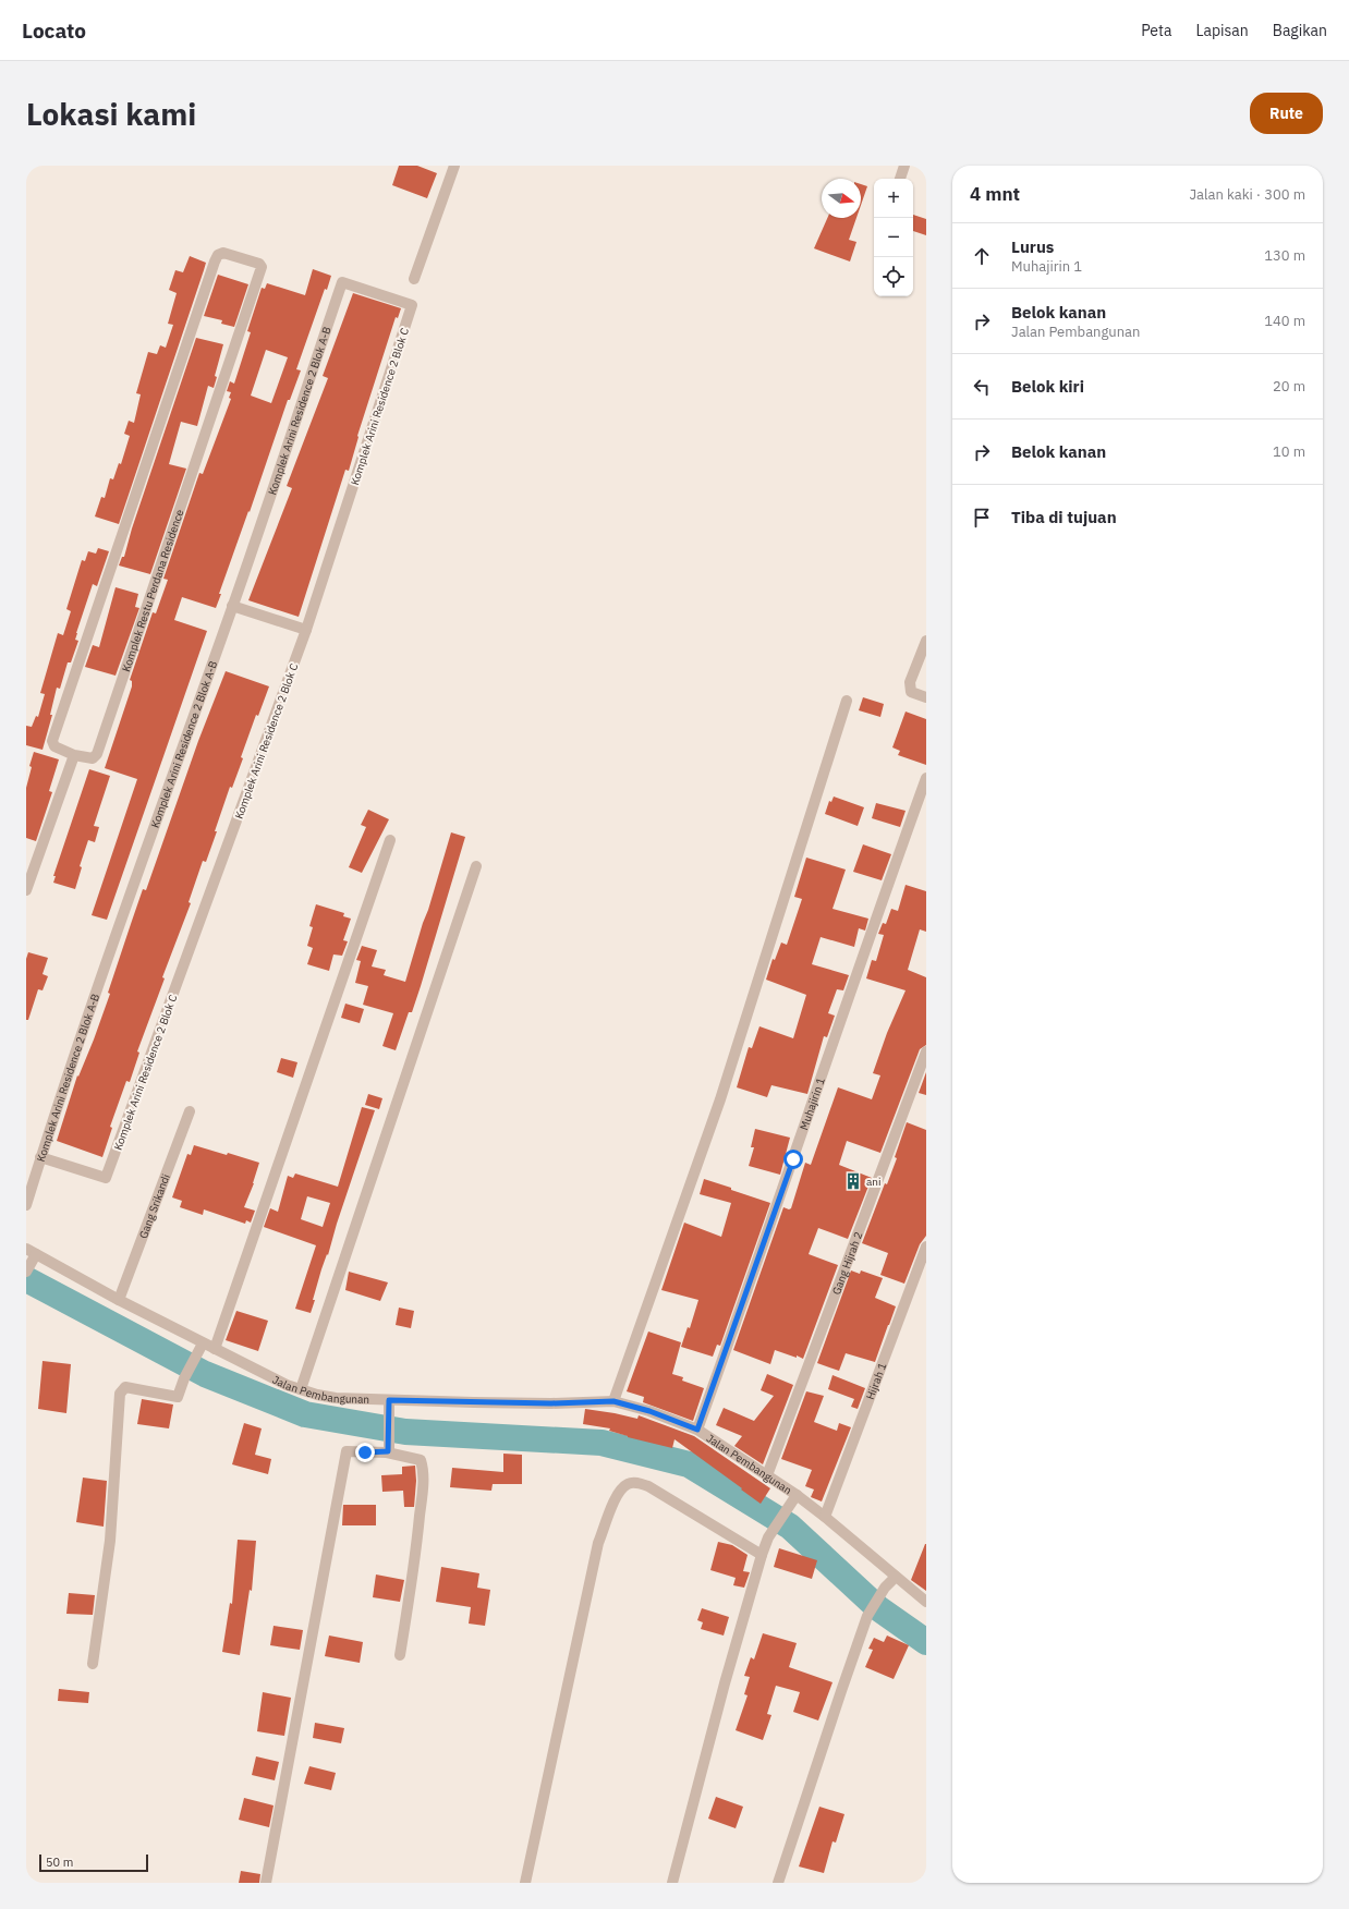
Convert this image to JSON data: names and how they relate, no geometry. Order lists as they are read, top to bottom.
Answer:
{
  "streets": {
    "street": [
      "Komplek Arini Residence 2 Blok C",
      "Komplek Arini Residence 2 Blok A-B",
      "Komplek Restu Perdana Residence",
      "Muhajirin 1",
      "Gang Srikandi",
      "Gang Hijrah 2",
      "Hijrah 1",
      "Jalan Pembangunan"
    ]
  },
  "crossings": [
    ["Komplek Arini Residence 2 Blok C", "Komplek Arini Residence 2 Blok A-B"],
    ["Muhajirin 1", "Jalan Pembangunan"],
    ["Gang Srikandi", "Jalan Pembangunan"],
    ["Gang Hijrah 2", "Jalan Pembangunan"],
    ["Hijrah 1", "Jalan Pembangunan"]
  ],
  "places": {
    "building": ["ani"]
  },
  "scale_bar": "50 m",
  "north": "right",
  "page": {
    "header": "Locato",
    "nav": ["Peta", "Lapisan", "Bagikan"],
    "buttons": "Rute",
    "title": "Lokasi kami",
    "heading": ["4 mnt", "Jalan kaki · 300 m"],
    "map_buttons": ["+", "−"],
    "list": [
      ["Lurus", "Muhajirin 1", "130 m"],
      ["Belok kanan", "Jalan Pembangunan", "140 m"],
      ["Belok kiri", "20 m"],
      ["Belok kanan", "10 m"],
      "Tiba di tujuan"
    ],
    "scale": "50 m"
  }
}
